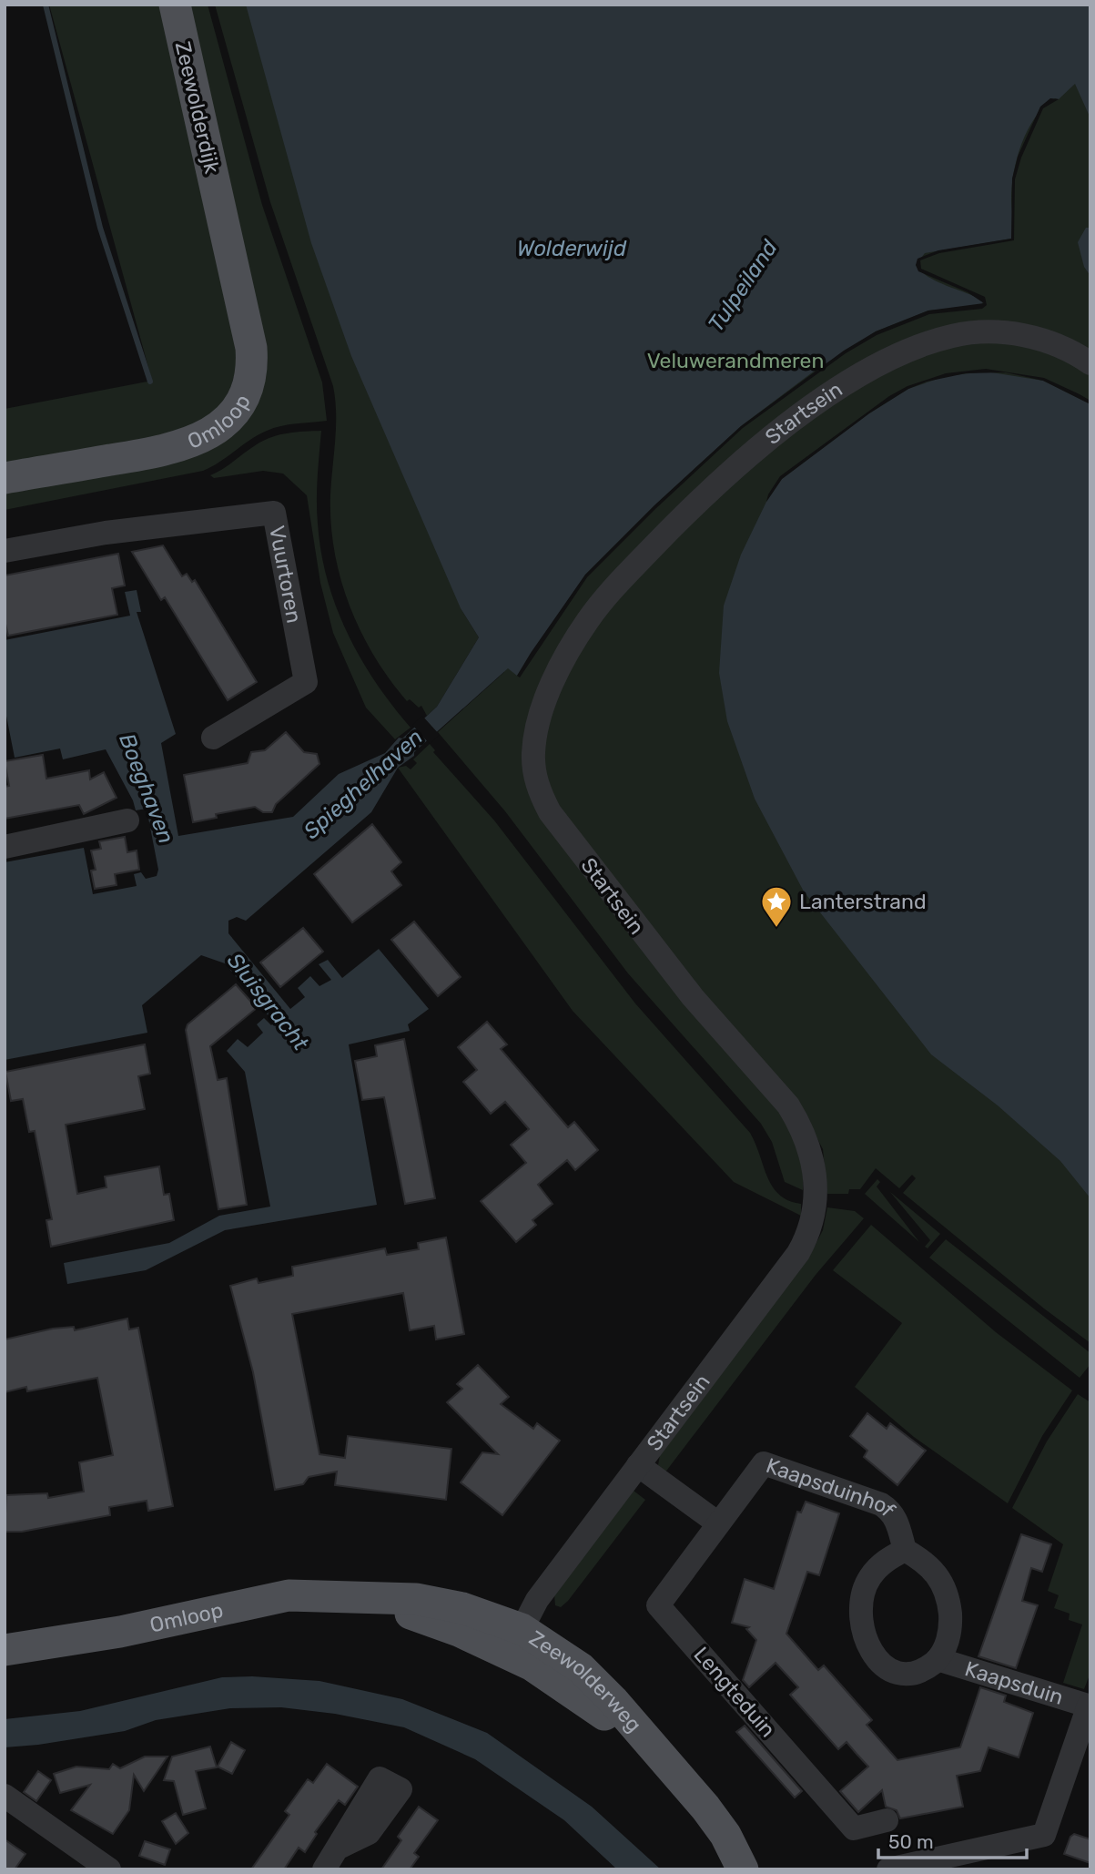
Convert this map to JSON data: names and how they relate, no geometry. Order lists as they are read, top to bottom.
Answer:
{
  "streets": {
    "main road": ["Zeewolderdijk", "Omloop", "Zeewolderweg"],
    "street": [
      "Startsein",
      "Vuurtoren",
      "Kaapsduinhof",
      "Kaapsduin",
      "Lengteduin"
    ]
  },
  "crossings": [
    ["Zeewolderdijk", "Omloop"],
    ["Startsein", "Omloop"],
    ["Startsein", "Zeewolderweg"],
    ["Omloop", "Zeewolderweg"],
    ["Kaapsduinhof", "Kaapsduin"],
    ["Kaapsduinhof", "Lengteduin"]
  ],
  "water": [
    "Wolderwijd",
    "Tulpeiland",
    "Spieghelhaven",
    "Boeghaven",
    "Sluisgracht"
  ],
  "parks": ["Veluwerandmeren"],
  "places": {
    "place": ["Lanterstrand"]
  },
  "scale_bar": "50 m"
}
